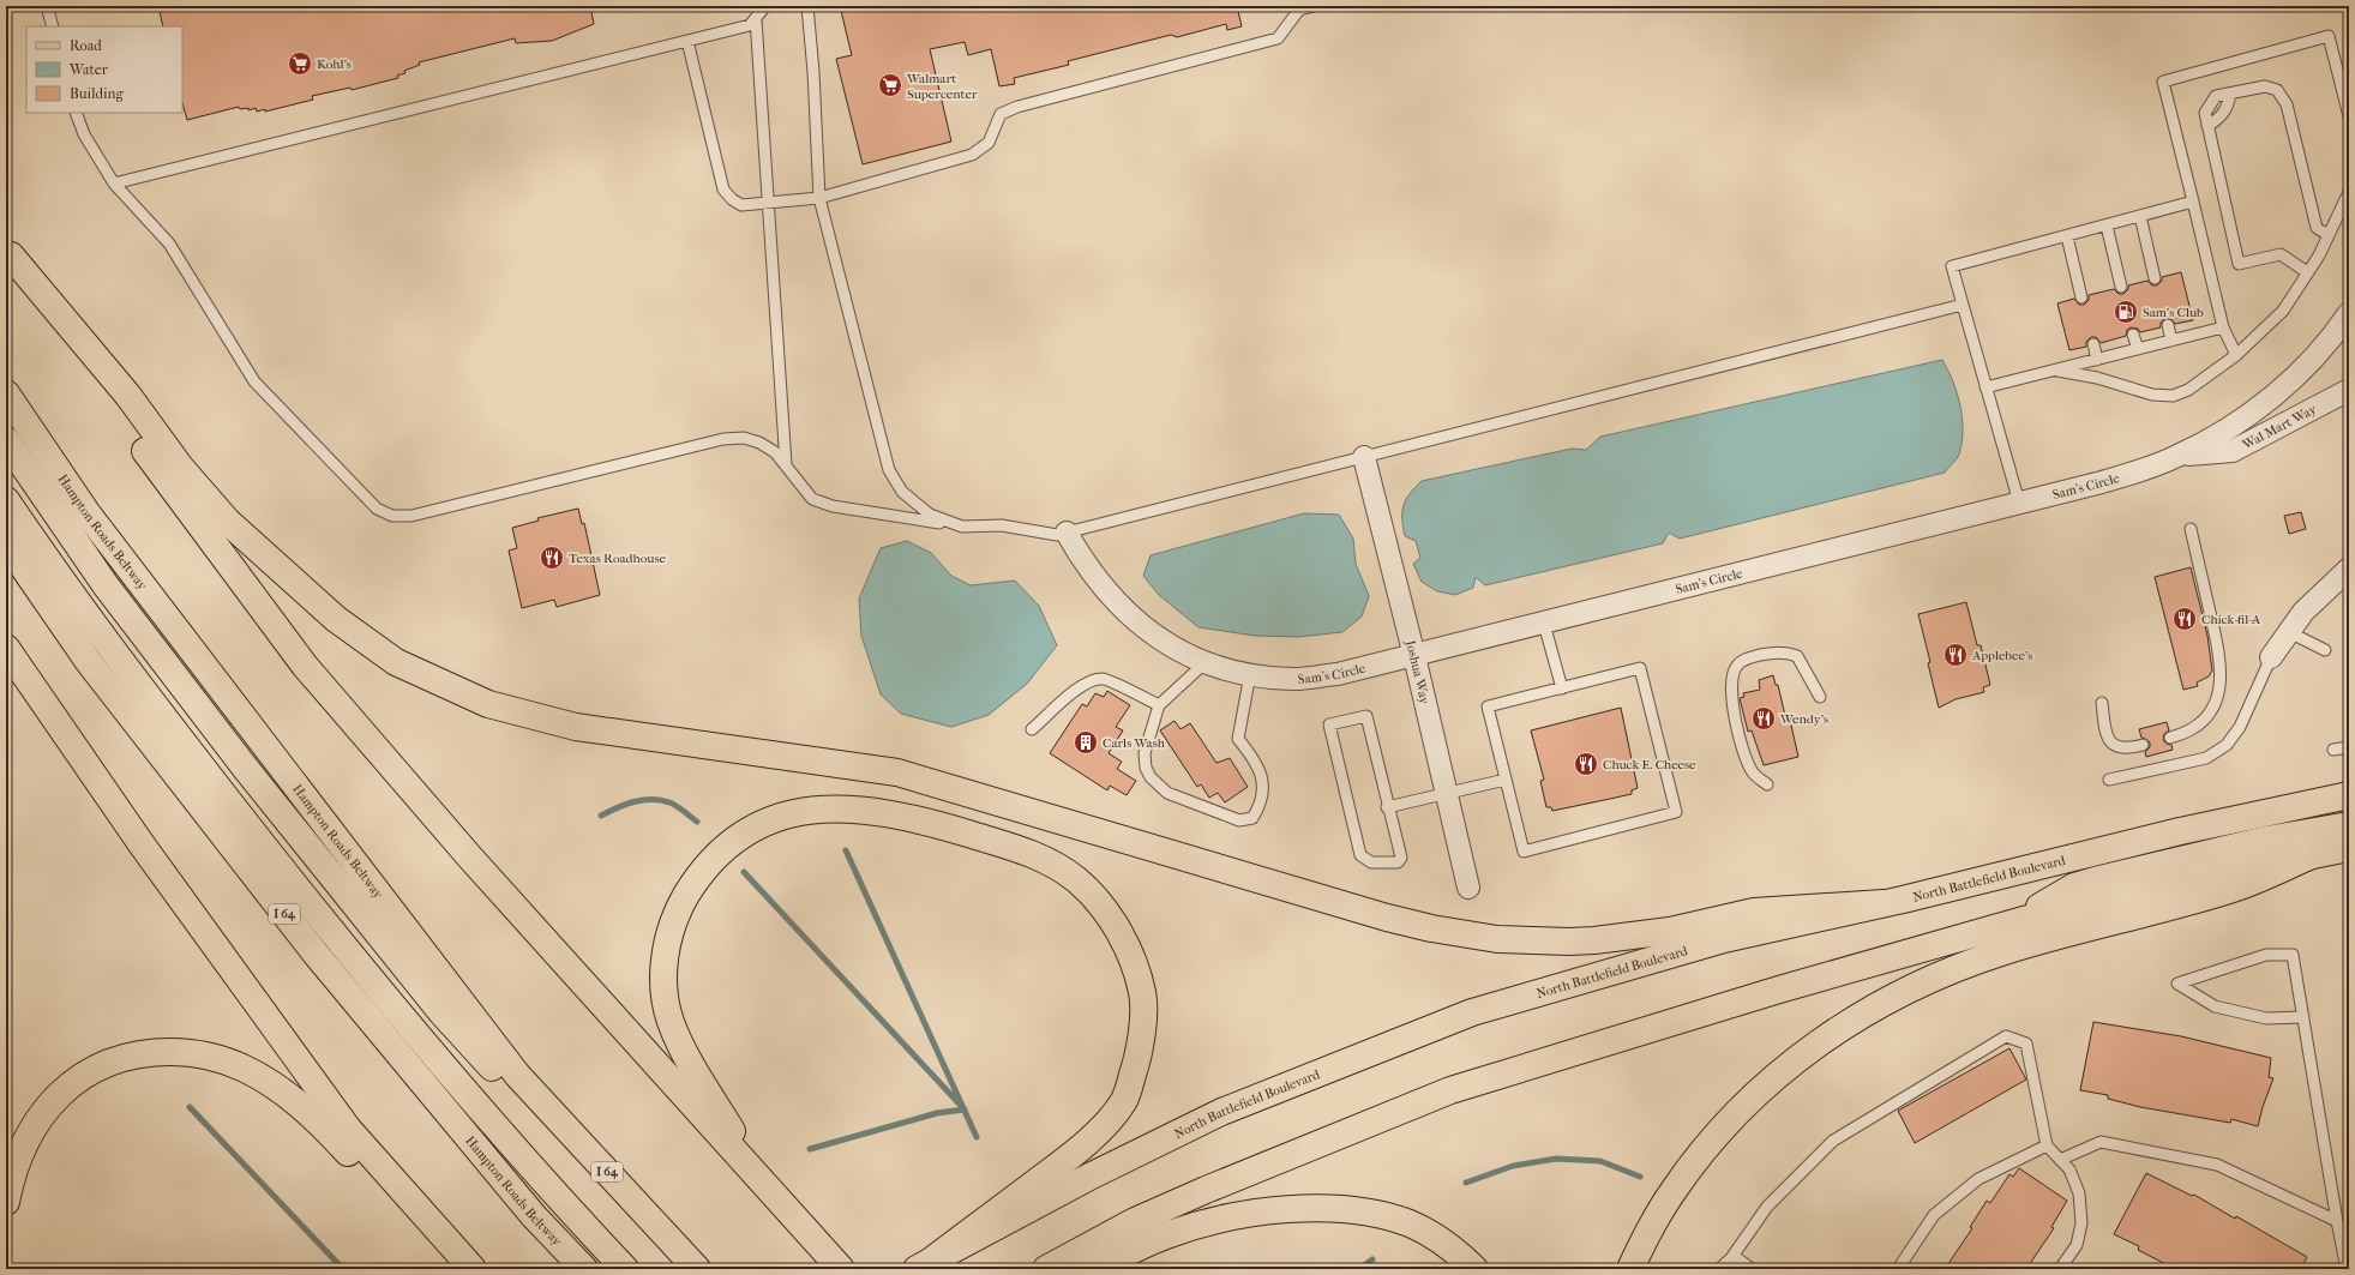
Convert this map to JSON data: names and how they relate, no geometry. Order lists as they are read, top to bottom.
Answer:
{
  "streets": {
    "main road": ["Hampton Roads Beltway", "North Battlefield Boulevard", "I 64"],
    "street": ["Wal Mart Way", "Sam's Circle", "Joshua Way"]
  },
  "crossings": [
    ["Wal Mart Way", "Sam's Circle"],
    ["Sam's Circle", "Joshua Way"]
  ],
  "places": {
    "supermarket": ["Kohl's", "Walmart Supercenter"],
    "fuel station": ["Sam's Club"],
    "restaurant": [
      "Texas Roadhouse",
      "Chick-fil-A",
      "Applebee's",
      "Wendy's",
      "Chuck E. Cheese"
    ],
    "building": ["Carls Wash"]
  },
  "legend": ["Road", "Water", "Building"]
}
